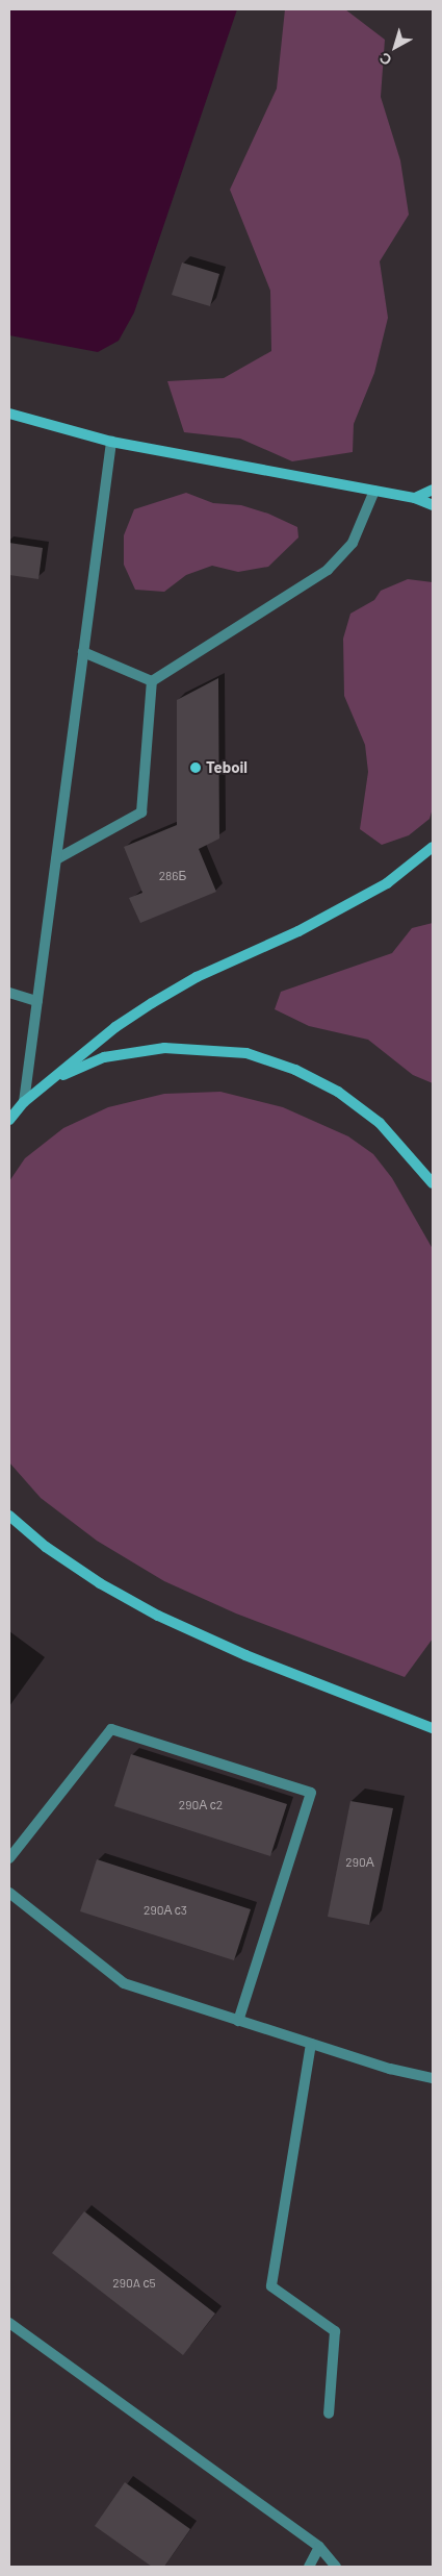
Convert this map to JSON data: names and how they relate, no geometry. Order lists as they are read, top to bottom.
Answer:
{
  "places": ["Teboil"],
  "house_numbers": [
    "286Б",
    "290А с2",
    "290А",
    "290А с3",
    "290A с5"
  ],
  "north": "bottom left"
}
